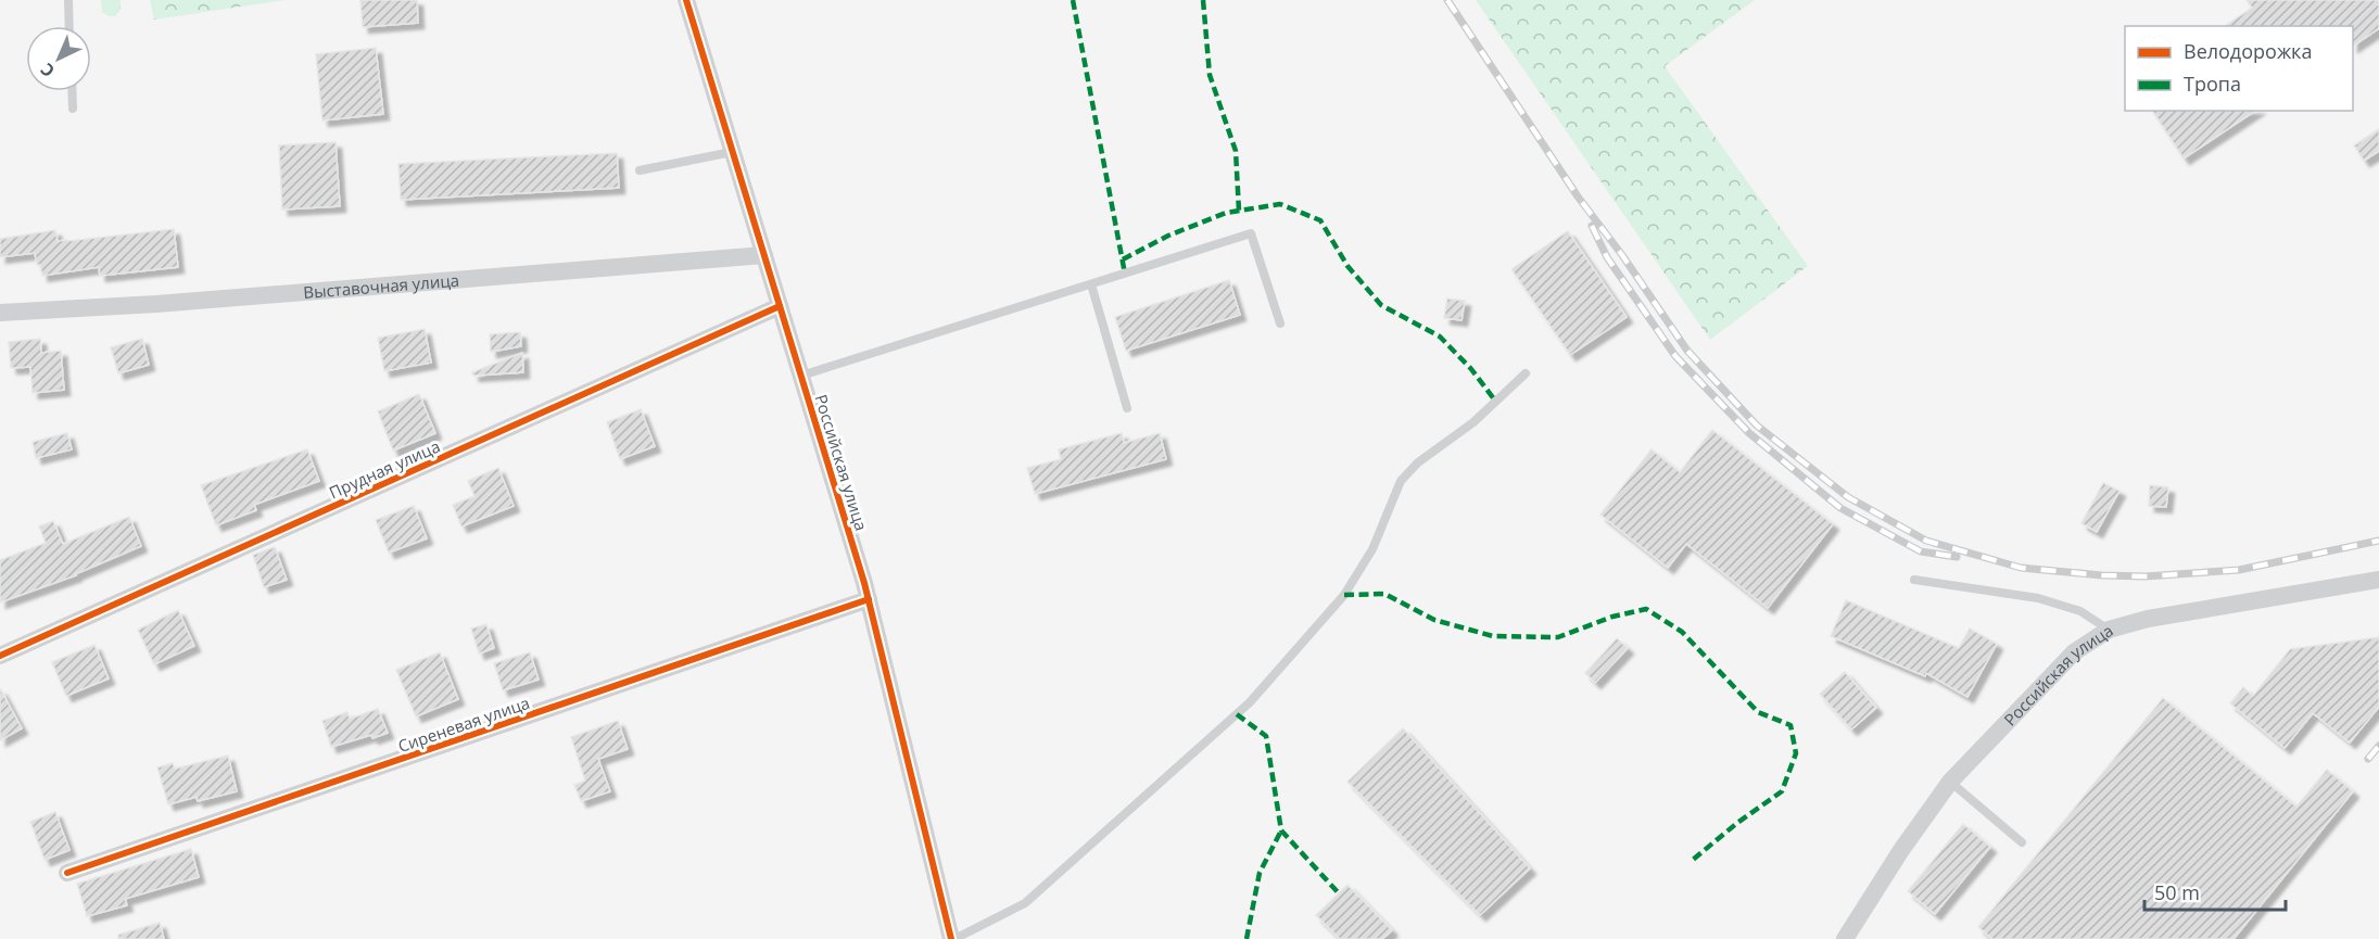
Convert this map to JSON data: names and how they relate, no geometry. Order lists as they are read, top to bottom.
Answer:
{
  "streets": {
    "street": [
      "Выставочная улица",
      "Российская улица",
      "Прудная улица",
      "Сиреневая улица"
    ]
  },
  "crossings": [
    ["Выставочная улица", "Российская улица"],
    ["Российская улица", "Прудная улица"],
    ["Российская улица", "Сиреневая улица"]
  ],
  "legend": ["Велодорожка", "Тропа"],
  "scale_bar": "50 m",
  "north": "bottom left"
}
